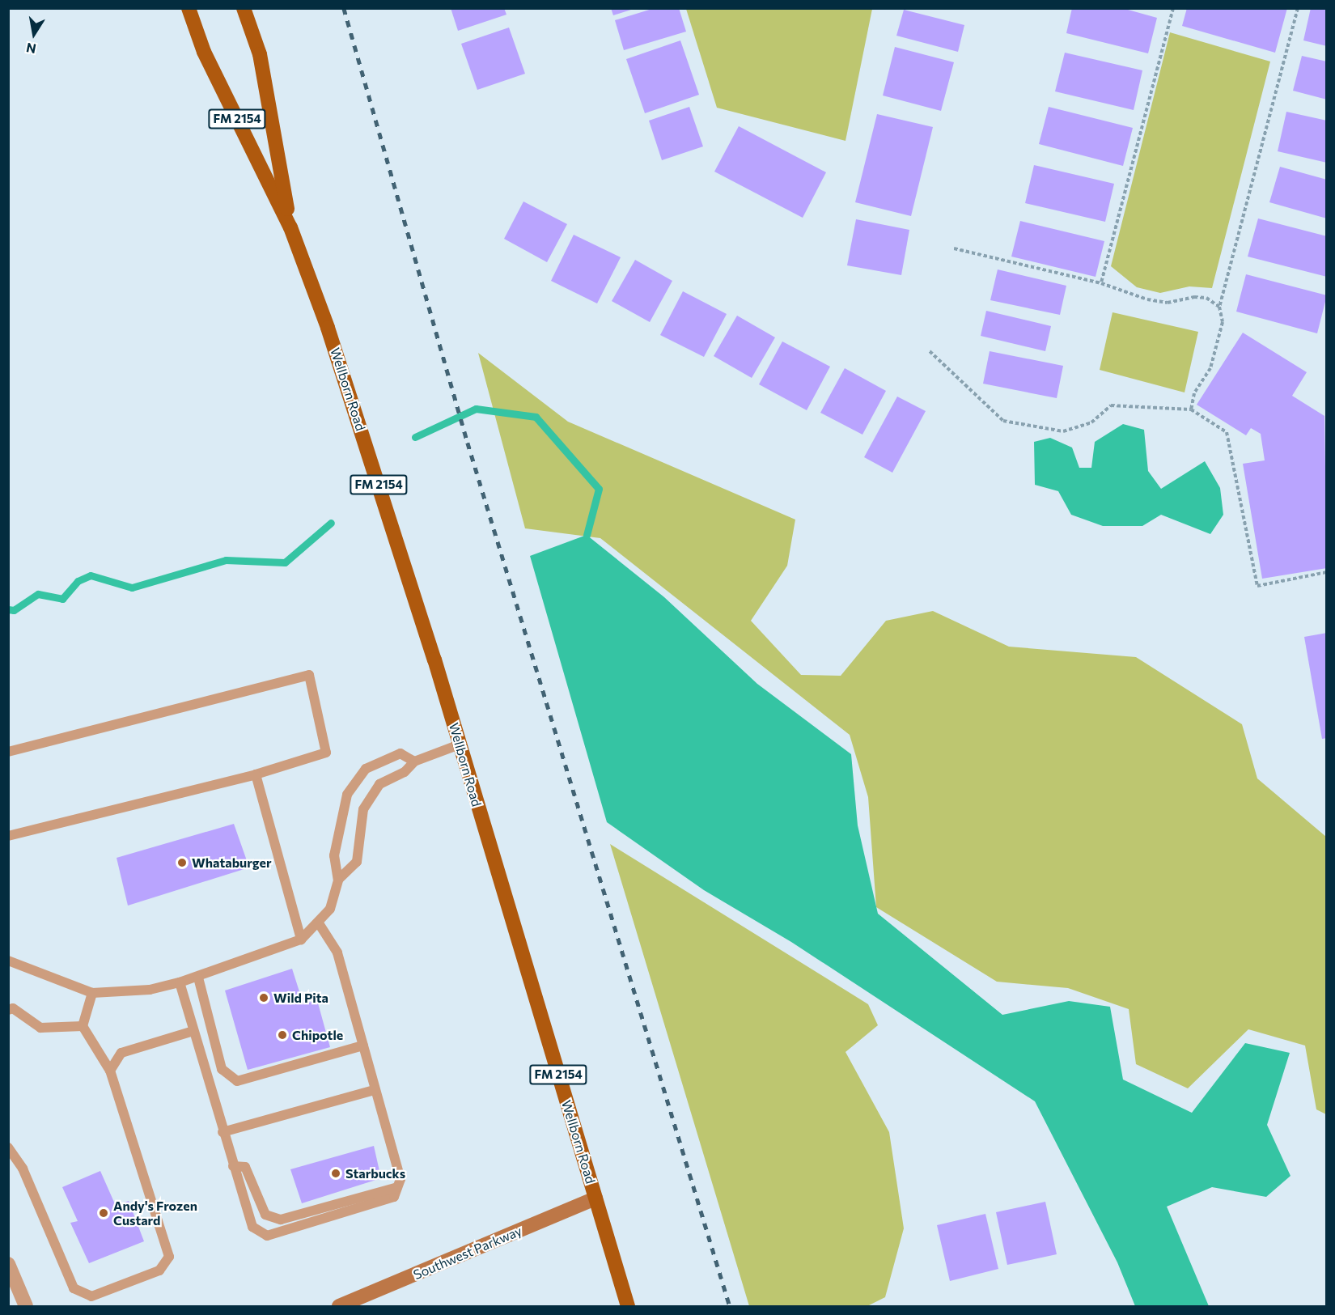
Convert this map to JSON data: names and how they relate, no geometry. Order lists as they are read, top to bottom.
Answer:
{
  "streets": {
    "main road": ["FM 2154", "Wellborn Road", "Southwest Parkway"]
  },
  "crossings": [
    ["Wellborn Road", "Southwest Parkway"]
  ],
  "places": [
    "Whataburger",
    "Wild Pita",
    "Chipotle",
    "Starbucks",
    "Andy's Frozen Custard"
  ],
  "north": "bottom"
}
